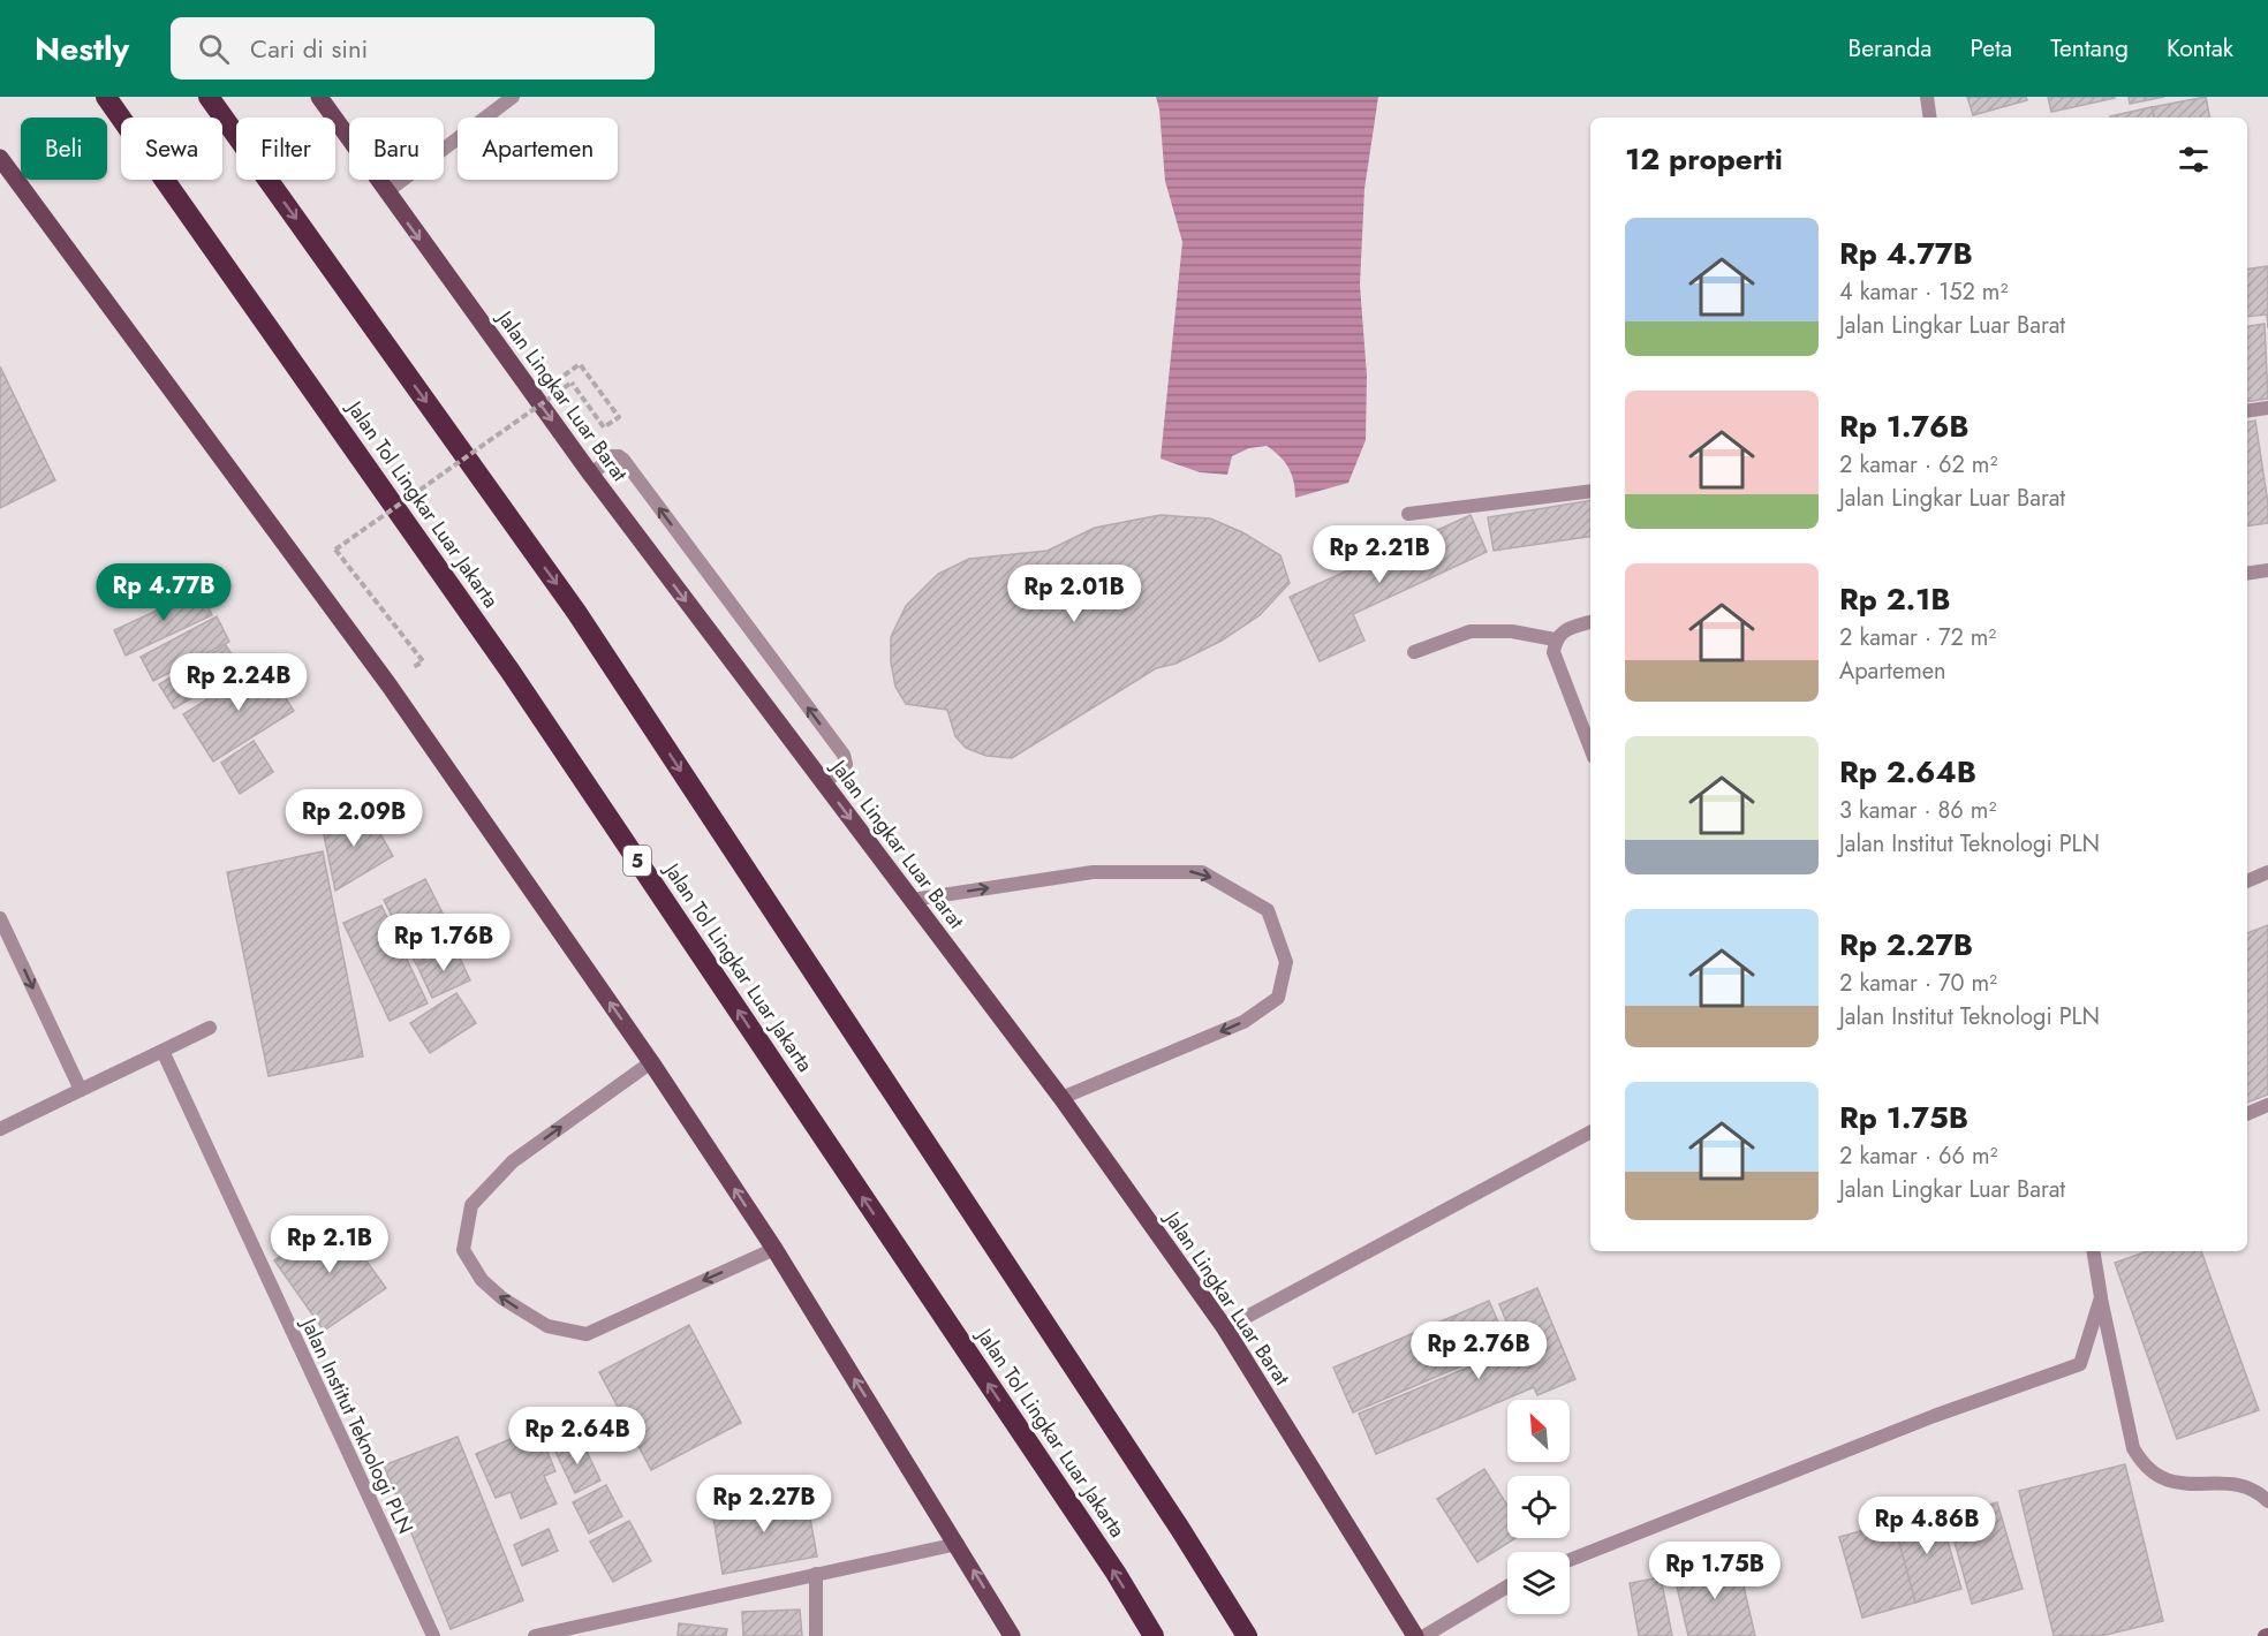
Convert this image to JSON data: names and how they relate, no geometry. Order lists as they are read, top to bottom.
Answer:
{
  "streets": {
    "highway": ["Jalan Tol Lingkar Luar Jakarta", "5"],
    "main road": ["Jalan Lingkar Luar Barat"],
    "street": ["Jalan Institut Teknologi PLN"]
  },
  "one_way": ["Jalan Lingkar Luar Barat"],
  "north": "top left",
  "page": {
    "header": "Nestly",
    "search": "Cari di sini",
    "nav": [
      "Beranda",
      "Peta",
      "Tentang",
      "Kontak"
    ],
    "chip": [
      "Beli",
      "Sewa",
      "Filter",
      "Baru",
      "Apartemen"
    ],
    "heading": "12 properti",
    "list": [
      {
        "name": "Rp 4.77B",
        "note": "4 kamar · 152 m² · Jalan Lingkar Luar Barat"
      },
      {
        "name": "Rp 1.76B",
        "note": "2 kamar · 62 m² · Jalan Lingkar Luar Barat"
      },
      {
        "name": "Rp 2.1B",
        "note": "2 kamar · 72 m² · Apartemen"
      },
      {
        "name": "Rp 2.64B",
        "note": "3 kamar · 86 m² · Jalan Institut Teknologi PLN"
      },
      {
        "name": "Rp 2.27B",
        "note": "2 kamar · 70 m² · Jalan Institut Teknologi PLN"
      },
      {
        "name": "Rp 1.75B",
        "note": "2 kamar · 66 m² · Jalan Lingkar Luar Barat"
      }
    ],
    "price": [
      "Rp 2.21B",
      "Rp 4.77B",
      "Rp 2.01B",
      "Rp 2.24B",
      "Rp 2.09B",
      "Rp 1.76B",
      "Rp 2.1B",
      "Rp 2.76B",
      "Rp 2.64B",
      "Rp 2.27B",
      "Rp 4.86B",
      "Rp 1.75B"
    ]
  }
}
